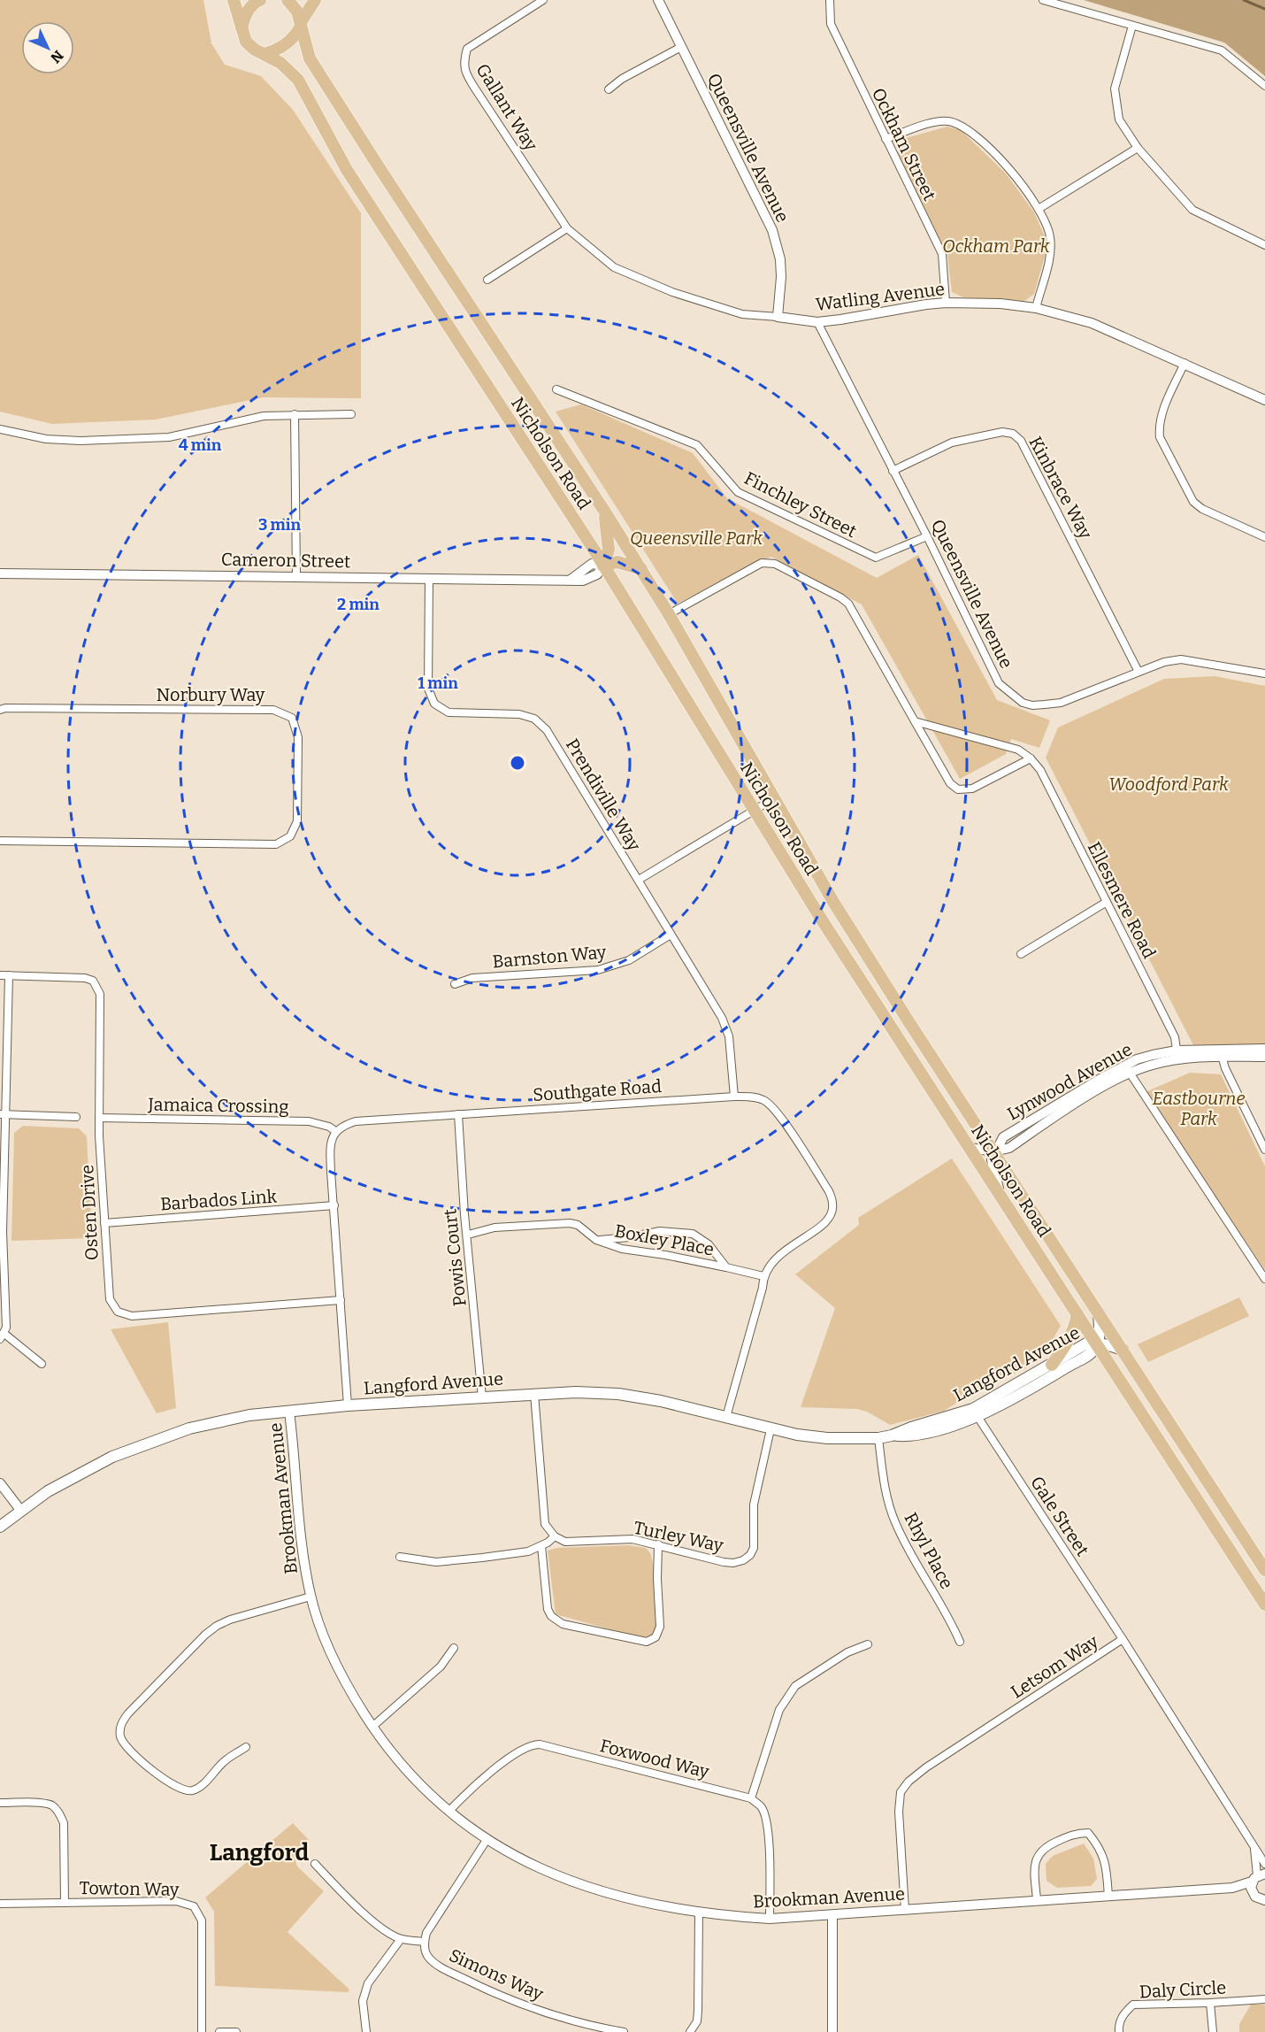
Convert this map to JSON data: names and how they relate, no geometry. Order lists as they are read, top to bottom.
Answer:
{
  "streets": {
    "main road": ["Nicholson Road", "Langford Avenue"],
    "street": [
      "Gallant Way",
      "Ockham Street",
      "Queensville Avenue",
      "Watling Avenue",
      "Kinbrace Way",
      "Finchley Street",
      "Cameron Street",
      "Norbury Way",
      "Prendiville Way",
      "Ellesmere Road",
      "Barnston Way",
      "Lynwood Avenue",
      "Southgate Road",
      "Jamaica Crossing",
      "Barbados Link",
      "Osten Drive",
      "Boxley Place",
      "Powis Court",
      "Brookman Avenue",
      "Gale Street",
      "Turley Way",
      "Rhyl Place",
      "Letsom Way",
      "Foxwood Way",
      "Towton Way",
      "Simons Way",
      "Daly Circle"
    ]
  },
  "crossings": [
    ["Gallant Way", "Watling Avenue"],
    ["Ockham Street", "Watling Avenue"],
    ["Queensville Avenue", "Watling Avenue"],
    ["Queensville Avenue", "Kinbrace Way"],
    ["Queensville Avenue", "Finchley Street"],
    ["Nicholson Road", "Cameron Street"],
    ["Nicholson Road", "Lynwood Avenue"],
    ["Nicholson Road", "Langford Avenue"],
    ["Cameron Street", "Prendiville Way"],
    ["Prendiville Way", "Barnston Way"],
    ["Prendiville Way", "Southgate Road"],
    ["Ellesmere Road", "Lynwood Avenue"],
    ["Southgate Road", "Jamaica Crossing"],
    ["Southgate Road", "Boxley Place"],
    ["Southgate Road", "Powis Court"],
    ["Southgate Road", "Langford Avenue"],
    ["Jamaica Crossing", "Osten Drive"],
    ["Barbados Link", "Osten Drive"],
    ["Boxley Place", "Powis Court"],
    ["Powis Court", "Langford Avenue"],
    ["Langford Avenue", "Brookman Avenue"],
    ["Langford Avenue", "Gale Street"],
    ["Langford Avenue", "Turley Way"],
    ["Langford Avenue", "Rhyl Place"],
    ["Brookman Avenue", "Letsom Way"],
    ["Brookman Avenue", "Foxwood Way"],
    ["Gale Street", "Letsom Way"]
  ],
  "districts": ["Langford"],
  "parks": [
    "Ockham Park",
    "Queensville Park",
    "Woodford Park",
    "Eastbourne Park"
  ],
  "north": "bottom right",
  "rings": [
    "4 min",
    "3 min",
    "2 min",
    "1 min"
  ]
}
